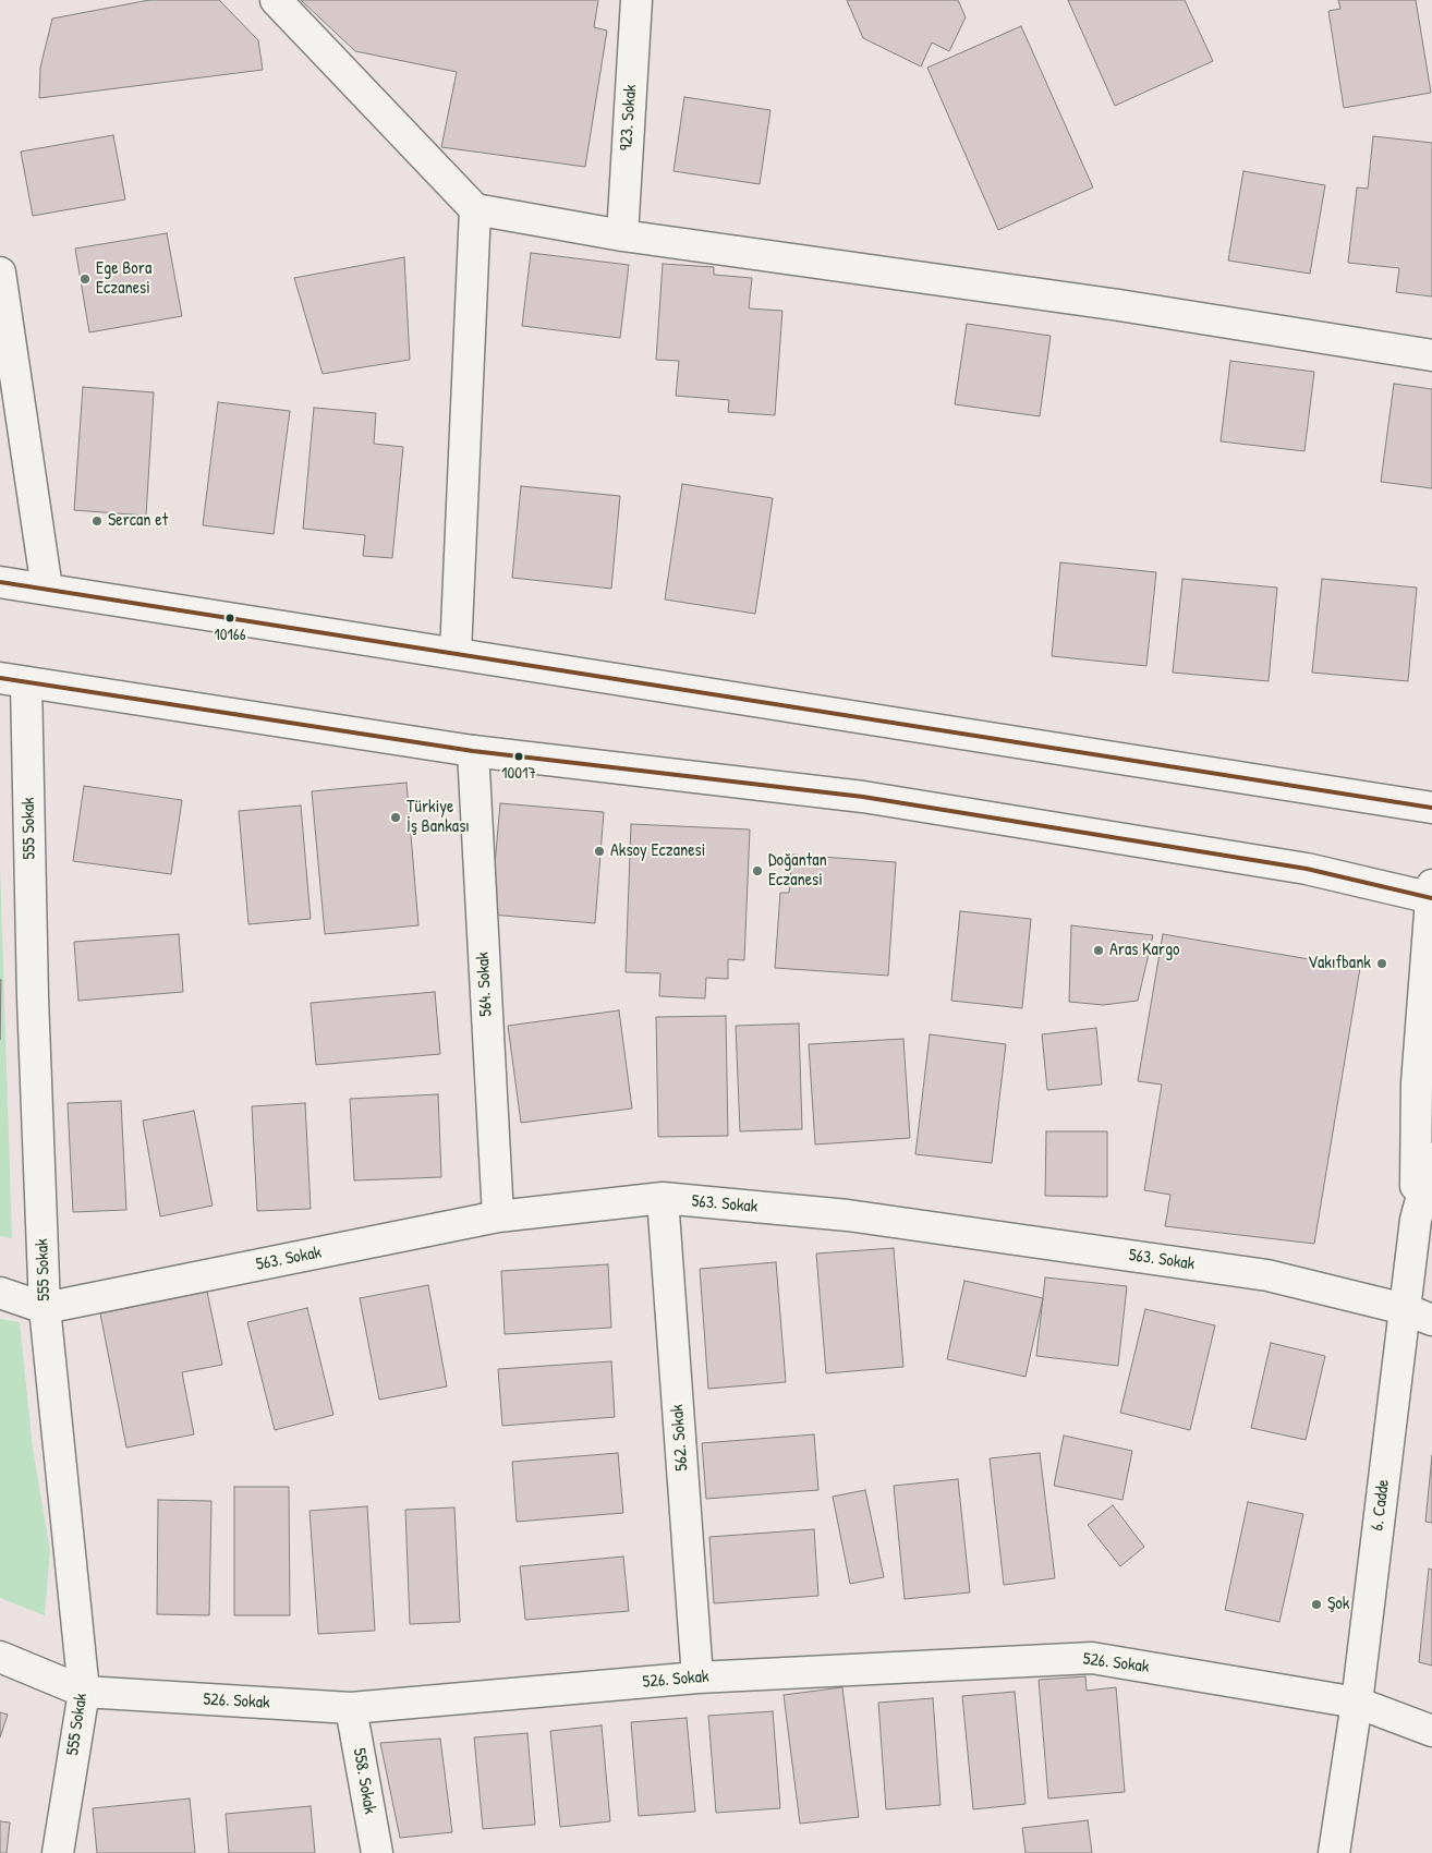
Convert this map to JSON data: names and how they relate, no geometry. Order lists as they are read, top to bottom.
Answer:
{
  "streets": {
    "street": [
      "923. Sokak",
      "555 Sokak",
      "564. Sokak",
      "563. Sokak",
      "562. Sokak",
      "6. Cadde",
      "526. Sokak",
      "558. Sokak"
    ]
  },
  "crossings": [
    ["555 Sokak", "563. Sokak"],
    ["555 Sokak", "526. Sokak"],
    ["564. Sokak", "563. Sokak"],
    ["563. Sokak", "562. Sokak"],
    ["563. Sokak", "6. Cadde"],
    ["562. Sokak", "526. Sokak"],
    ["6. Cadde", "526. Sokak"],
    ["526. Sokak", "558. Sokak"]
  ],
  "places": [
    "Ege Bora Eczanesi",
    "Sercan et",
    "10166",
    "10017",
    "Türkiye İş Bankası",
    "Aksoy Eczanesi",
    "Doğantan Eczanesi",
    "Aras Kargo",
    "Vakıfbank",
    "Şok"
  ]
}
